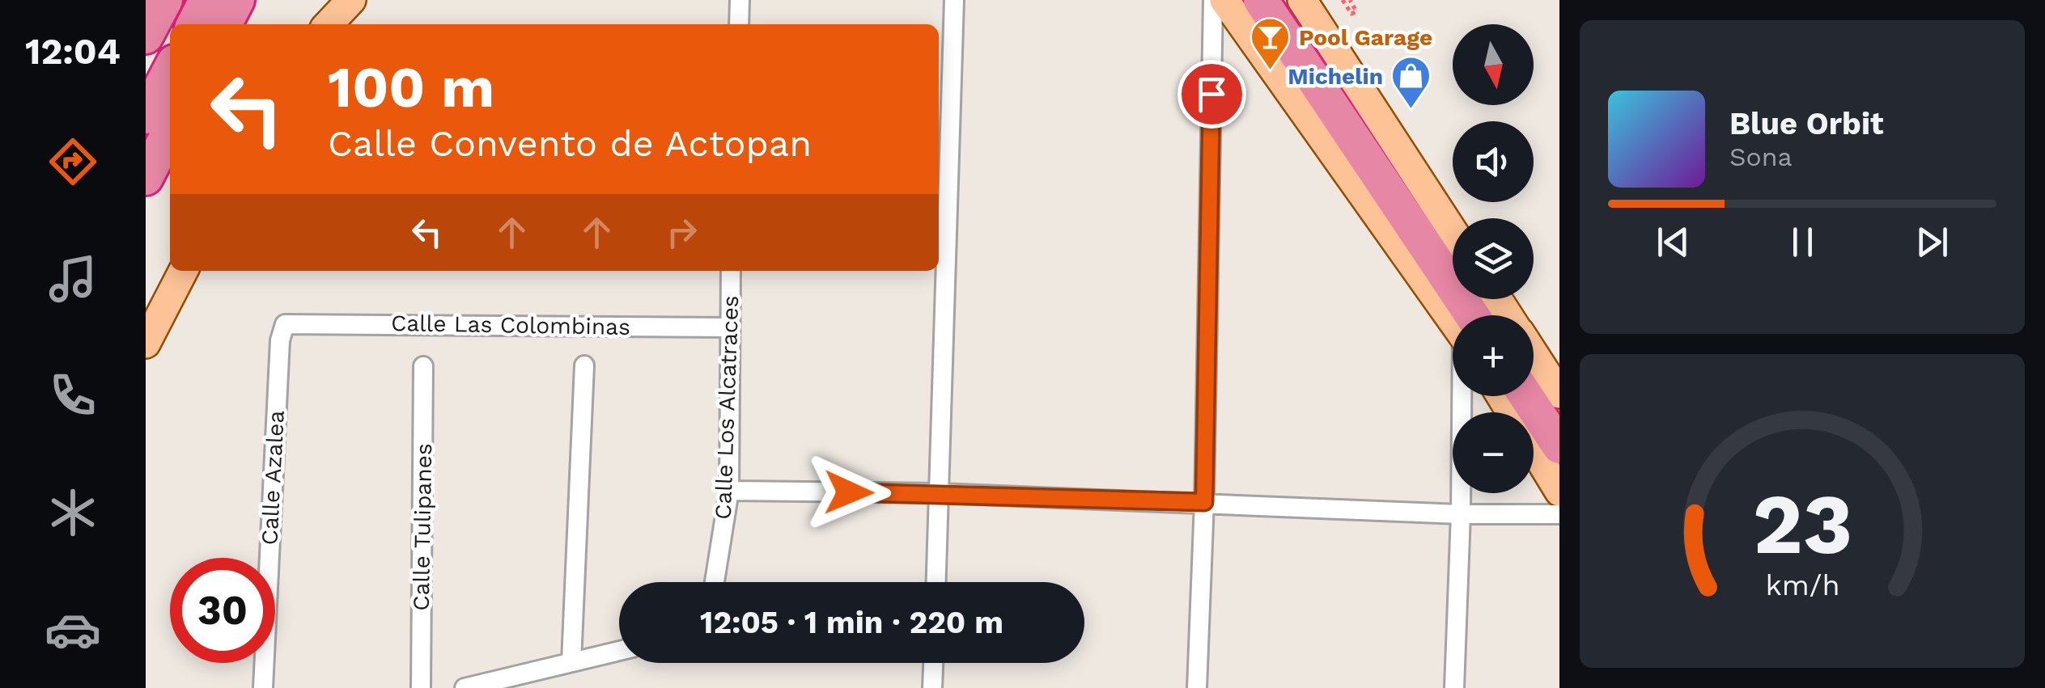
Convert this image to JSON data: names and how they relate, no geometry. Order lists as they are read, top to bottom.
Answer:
{
  "streets": {
    "street": [
      "Calle Las Colombinas",
      "Calle Los Alcatraces",
      "Calle Azalea",
      "Calle Tulipanes"
    ]
  },
  "crossings": [
    ["Calle Las Colombinas", "Calle Los Alcatraces"],
    ["Calle Las Colombinas", "Calle Azalea"]
  ],
  "places": {
    "bar": ["Pool Garage"],
    "shop": ["Michelin"]
  },
  "north": "bottom",
  "page": {
    "tabs": "12:04",
    "map_buttons": ["+", "−"],
    "turn": ["100 m", "Calle Convento de Actopan"],
    "song": ["Blue Orbit", "Sona"],
    "limit": "30",
    "trip": "12:05 · 1 min · 220 m",
    "gauge": ["23", "km/h"]
  }
}
